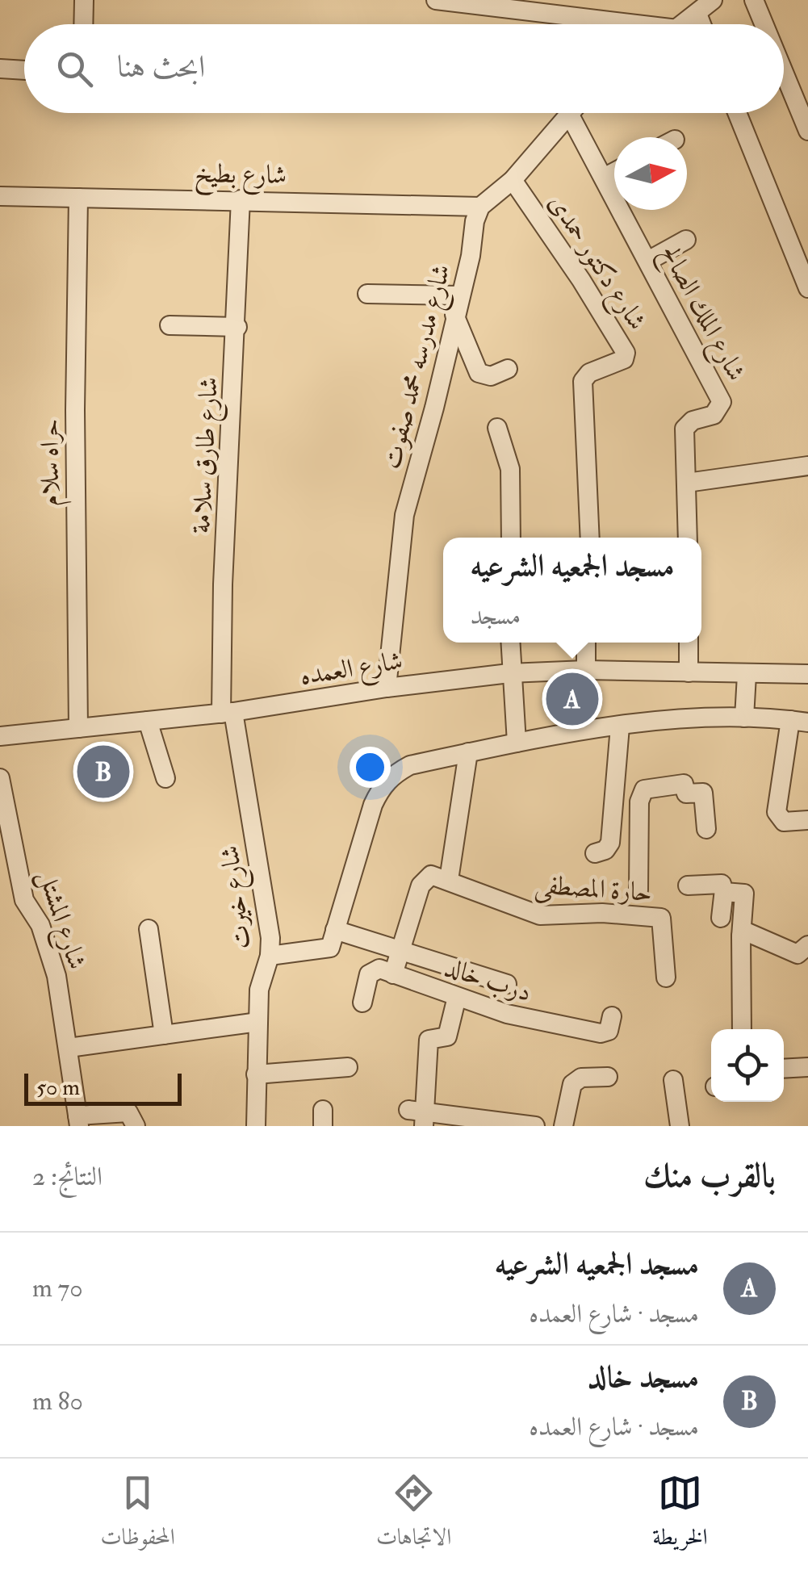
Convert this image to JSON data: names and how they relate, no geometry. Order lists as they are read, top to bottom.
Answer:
{
  "streets": {
    "street": [
      "شارع بطيخ",
      "شارع دكتور حمدى",
      "شارع الملك الصالح",
      "شارع مدرسه محمد صفوت",
      "شارع طارق سلامة",
      "حراه سلام",
      "شارع العمده",
      "حارة المصطفى",
      "شارع خيرت",
      "شارع المشتل",
      "درب خالد"
    ]
  },
  "crossings": [
    ["شارع بطيخ", "شارع مدرسه محمد صفوت"],
    ["شارع بطيخ", "شارع طارق سلامة"],
    ["شارع بطيخ", "حراه سلام"],
    ["شارع مدرسه محمد صفوت", "شارع العمده"],
    ["شارع طارق سلامة", "شارع العمده"],
    ["شارع طارق سلامة", "شارع خيرت"],
    ["حراه سلام", "شارع العمده"],
    ["شارع العمده", "شارع خيرت"]
  ],
  "scale_bar": "50 m",
  "north": "right",
  "page": {
    "search": "ابحث هنا",
    "popup": ["مسجد الجمعيه الشرعيه", "مسجد"],
    "pins": ["A", "B"],
    "scale": "50 m",
    "heading": ["بالقرب منك", "النتائج: 2"],
    "list": [
      {
        "mark": "A",
        "name": "مسجد الجمعيه الشرعيه",
        "note": "مسجد · شارع العمده",
        "value": "70 m"
      },
      {
        "mark": "B",
        "name": "مسجد خالد",
        "note": "مسجد · شارع العمده",
        "value": "80 m"
      }
    ],
    "nav": ["الخريطة", "الاتجاهات", "المحفوظات"]
  }
}
